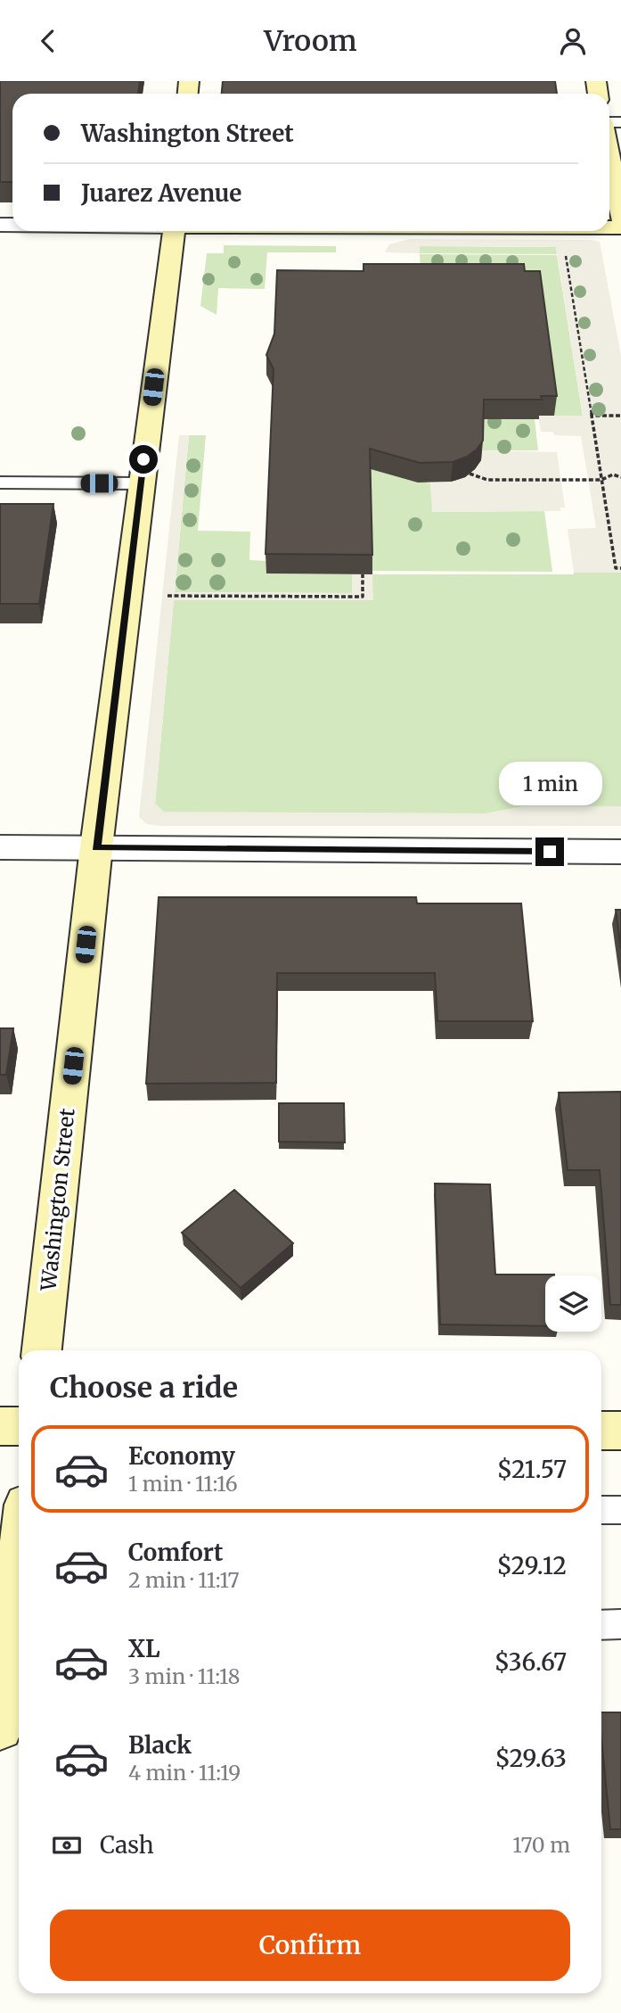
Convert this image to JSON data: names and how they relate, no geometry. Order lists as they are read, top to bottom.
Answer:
{
  "streets": {
    "main road": ["Washington Street"]
  },
  "page": {
    "header": "Vroom",
    "banner": ["Washington Street", "Juarez Avenue"],
    "bubble": "1 min",
    "heading": "Choose a ride",
    "list": [
      {
        "name": "Economy",
        "note": "1 min · 11:16",
        "value": "$21.57"
      },
      {
        "name": "Comfort",
        "note": "2 min · 11:17",
        "value": "$29.12"
      },
      {
        "name": "XL",
        "note": "3 min · 11:18",
        "value": "$36.67"
      },
      {
        "name": "Black",
        "note": "4 min · 11:19",
        "value": "$29.63"
      }
    ],
    "pay": ["Cash", "170 m"],
    "buttons": "Confirm"
  }
}
